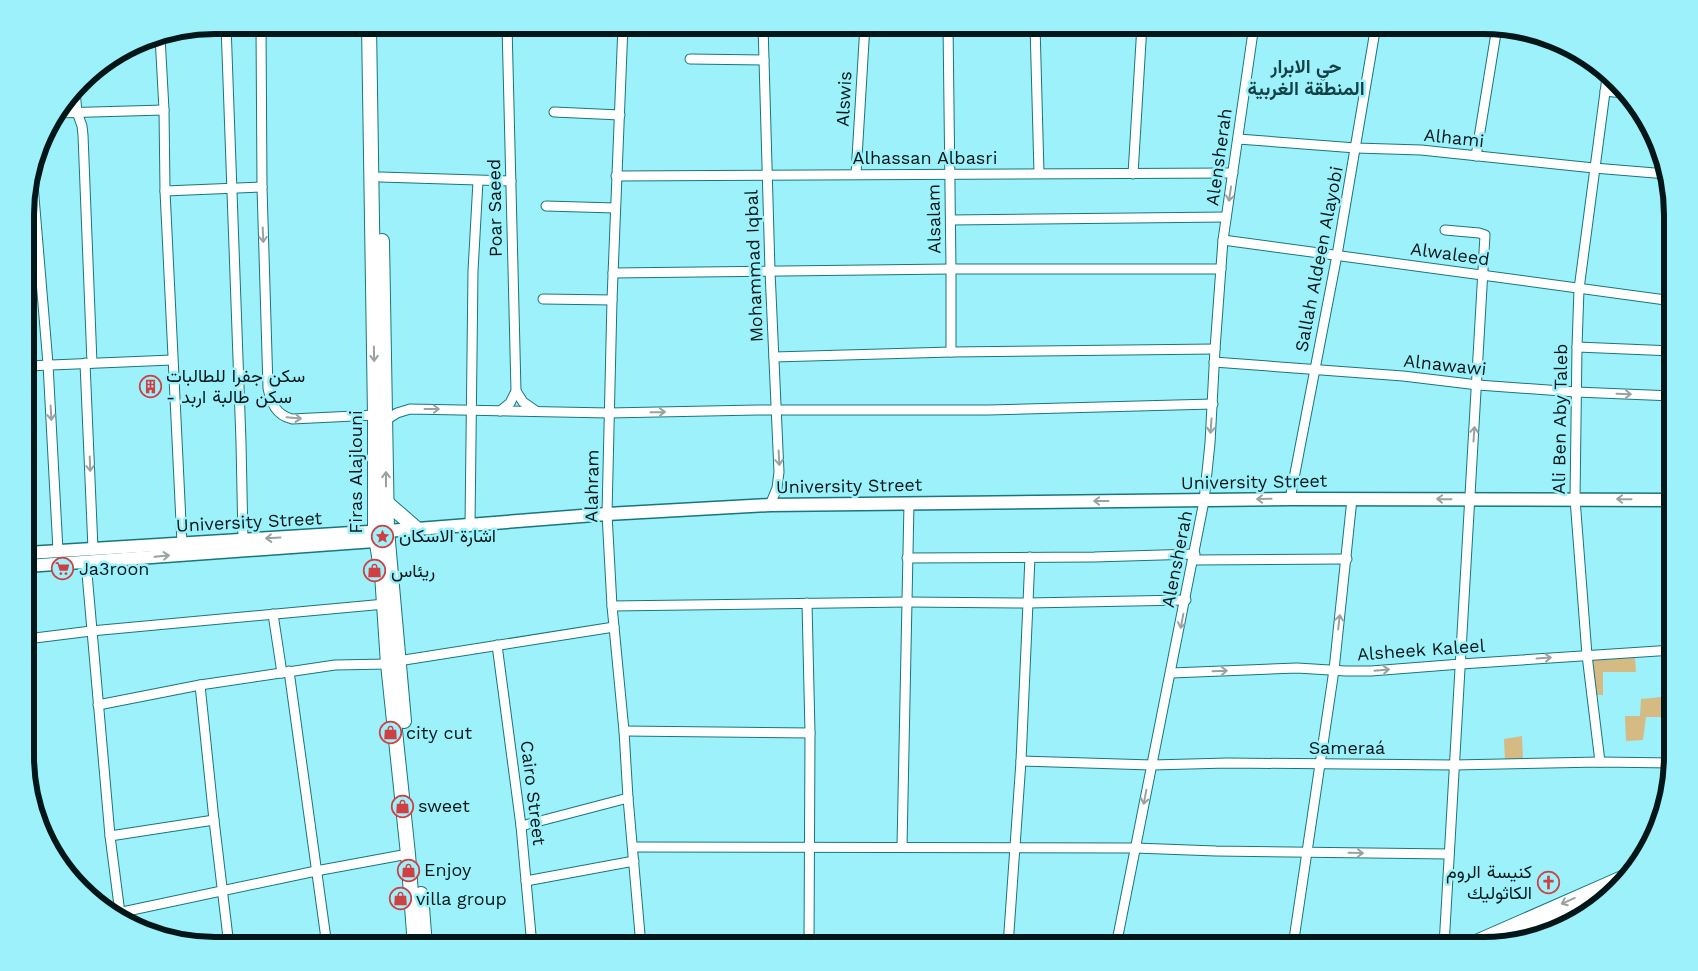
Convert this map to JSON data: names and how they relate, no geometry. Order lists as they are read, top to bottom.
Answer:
{
  "streets": {
    "main road": ["Firas Alajlouni", "University Street"],
    "street": [
      "Alswis",
      "Alhami",
      "Alensherah",
      "Alhassan Albasri",
      "Poar Saeed",
      "Alsalam",
      "Alwaleed",
      "Sallah Aldeen Alayobi",
      "Mohammad Iqbal",
      "Alnawawi",
      "Ali Ben Aby Taleb",
      "Alahram",
      "Alsheek Kaleel",
      "Sameraá",
      "Cairo Street"
    ]
  },
  "crossings": [
    ["Alswis", "Alhassan Albasri"],
    ["Alhami", "Alensherah"],
    ["Alhami", "Sallah Aldeen Alayobi"],
    ["Alhami", "Ali Ben Aby Taleb"],
    ["Alensherah", "Alhassan Albasri"],
    ["Alensherah", "Alwaleed"],
    ["Alensherah", "Alnawawi"],
    ["Alensherah", "University Street"],
    ["Alensherah", "Alsheek Kaleel"],
    ["Alensherah", "Sameraá"],
    ["Alhassan Albasri", "Alsalam"],
    ["Alhassan Albasri", "Mohammad Iqbal"],
    ["Alhassan Albasri", "Alahram"],
    ["Alwaleed", "Sallah Aldeen Alayobi"],
    ["Alwaleed", "Ali Ben Aby Taleb"],
    ["Sallah Aldeen Alayobi", "Alnawawi"],
    ["Sallah Aldeen Alayobi", "University Street"],
    ["Mohammad Iqbal", "University Street"],
    ["Alnawawi", "Ali Ben Aby Taleb"],
    ["Ali Ben Aby Taleb", "University Street"],
    ["Ali Ben Aby Taleb", "Alsheek Kaleel"],
    ["Ali Ben Aby Taleb", "Sameraá"],
    ["Firas Alajlouni", "University Street"],
    ["University Street", "Alahram"]
  ],
  "one_way": ["Alsheek Kaleel"],
  "districts": ["حي الابرار المنطقة الغربية"],
  "places": {
    "building": ["سكن جفرا للطالبات - سكن طالبة اربد"],
    "place": ["اشارة الاسكان"],
    "supermarket": ["Ja3roon"],
    "shop": [
      "ريئاس",
      "city cut",
      "sweet",
      "Enjoy",
      "villa group"
    ],
    "church": ["كنيسة الروم الكاثوليك"]
  }
}
